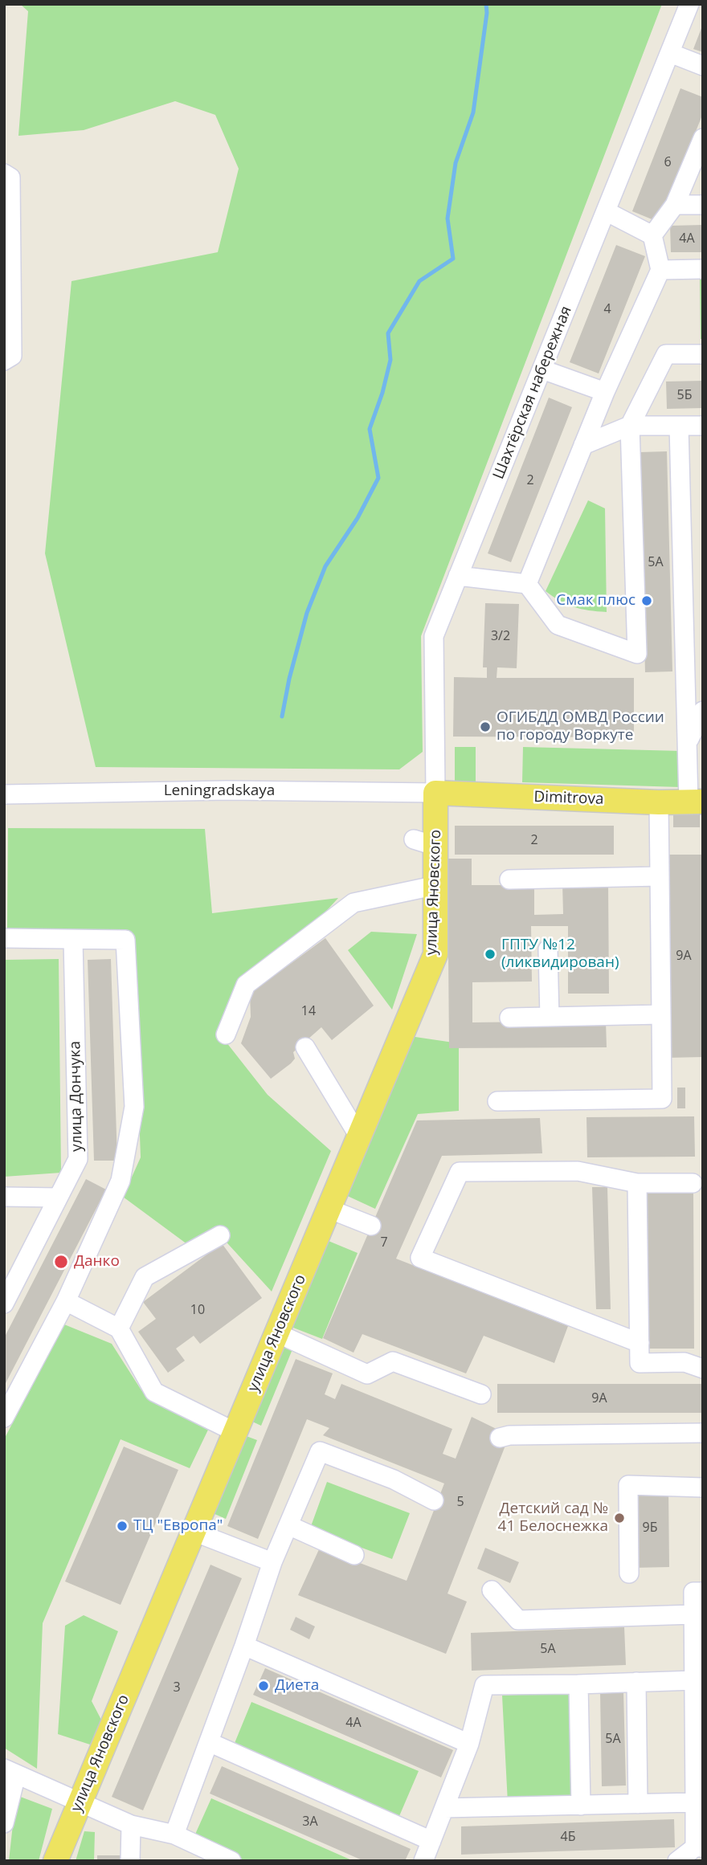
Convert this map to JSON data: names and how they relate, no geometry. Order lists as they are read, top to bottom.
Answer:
{
  "streets": {
    "main road": ["Dimitrova", "улица Яновского"],
    "street": ["Шахтёрская набережная", "Leningradskaya", "улица Дончука"]
  },
  "crossings": [
    ["Шахтёрская набережная", "Leningradskaya"],
    ["Шахтёрская набережная", "Dimitrova"],
    ["Шахтёрская набережная", "улица Яновского"],
    ["Leningradskaya", "Dimitrova"],
    ["Leningradskaya", "улица Яновского"],
    ["Dimitrova", "улица Яновского"]
  ],
  "places": [
    "Смак плюс",
    "ОГИБДД ОМВД России по городу Воркуте",
    "ГПТУ №12 (ликвидирован)",
    "Данко",
    "Детский сад № 41 Белоснежка",
    "ТЦ \"Европа\"",
    "Диета"
  ],
  "house_numbers": [
    "6",
    "4А",
    "4",
    "5Б",
    "2",
    "5А",
    "3/2",
    "2",
    "9А",
    "14",
    "7",
    "10",
    "9А",
    "5",
    "9Б",
    "5А",
    "3",
    "4А",
    "5А",
    "3А",
    "4Б"
  ]
}
